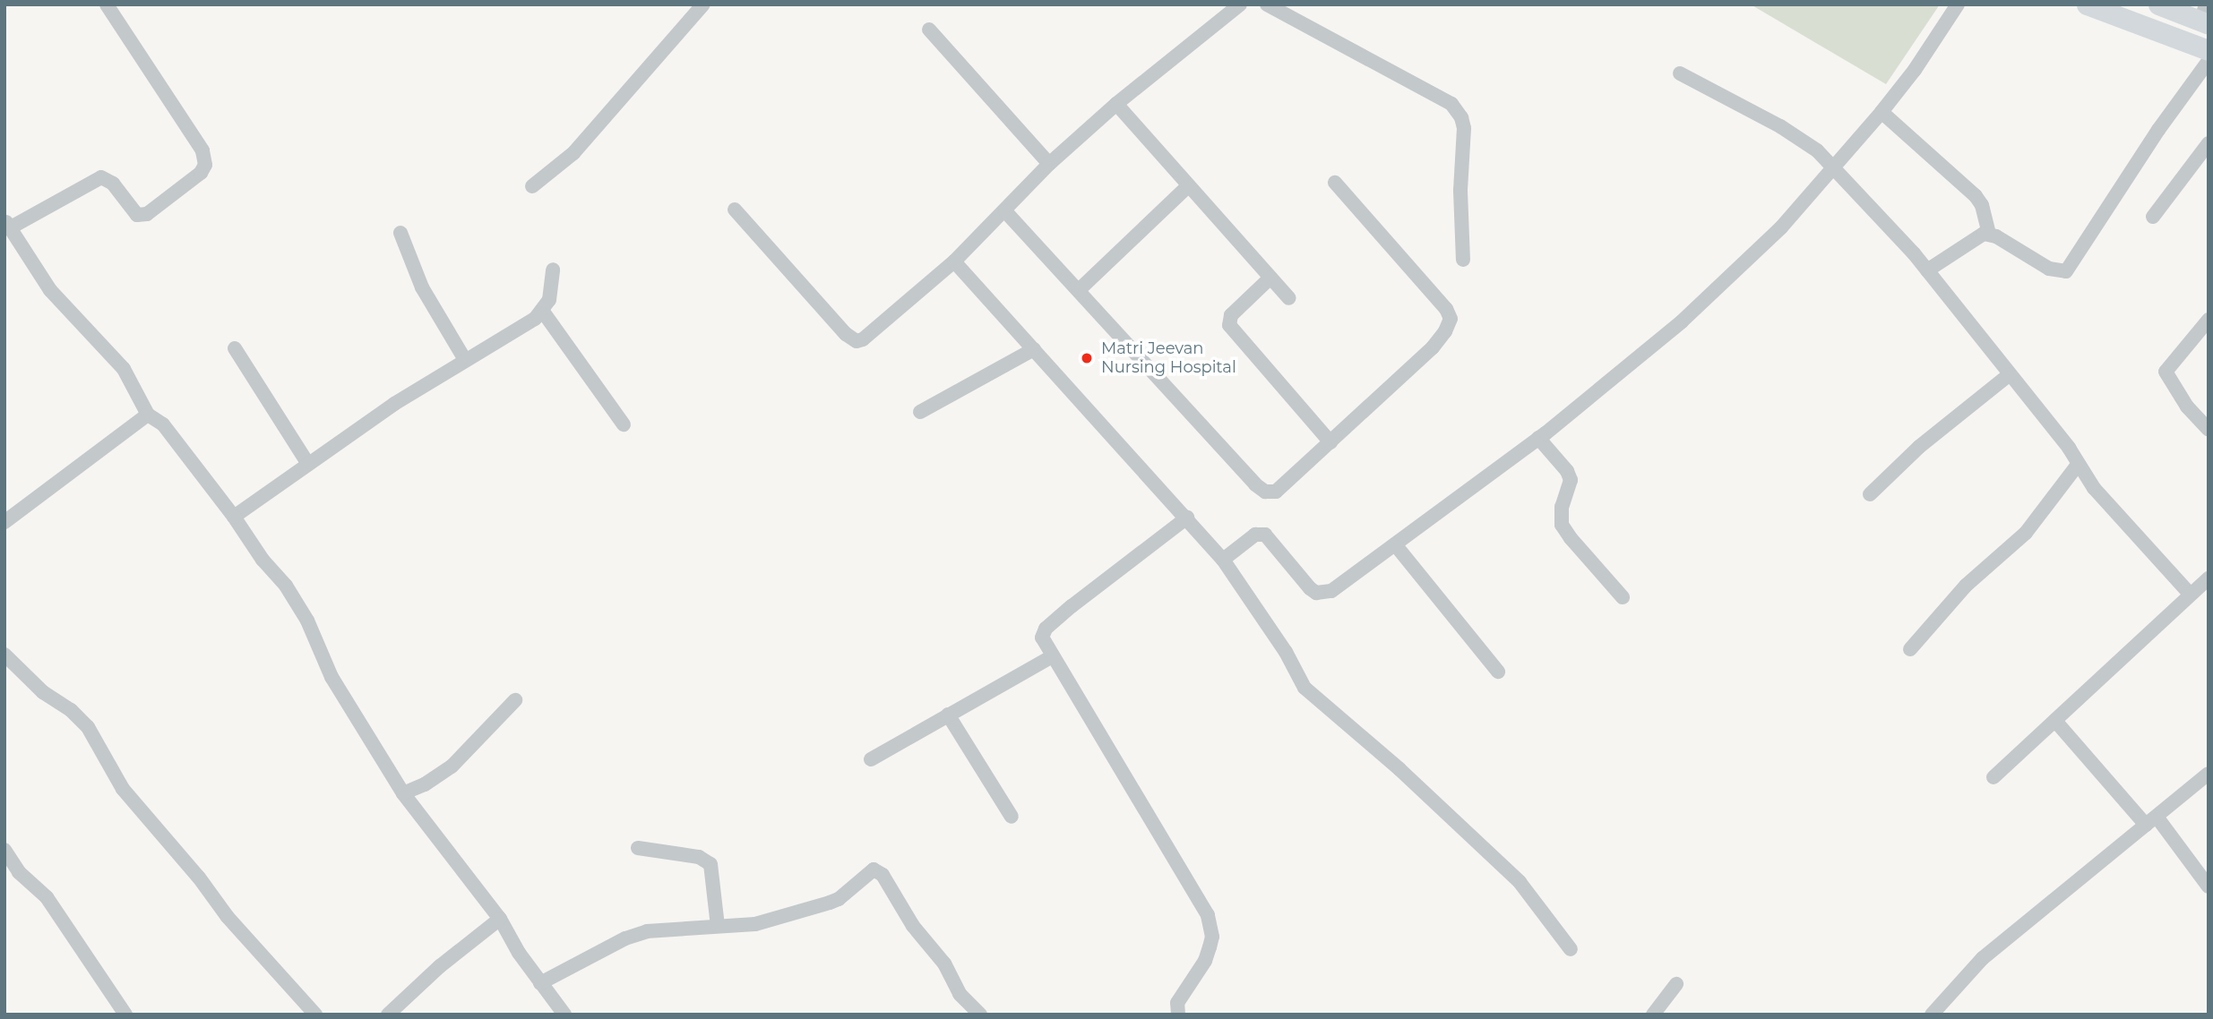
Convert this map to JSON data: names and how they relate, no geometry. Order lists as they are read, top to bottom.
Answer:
{
  "places": ["Matri Jeevan Nursing Hospital"]
}
